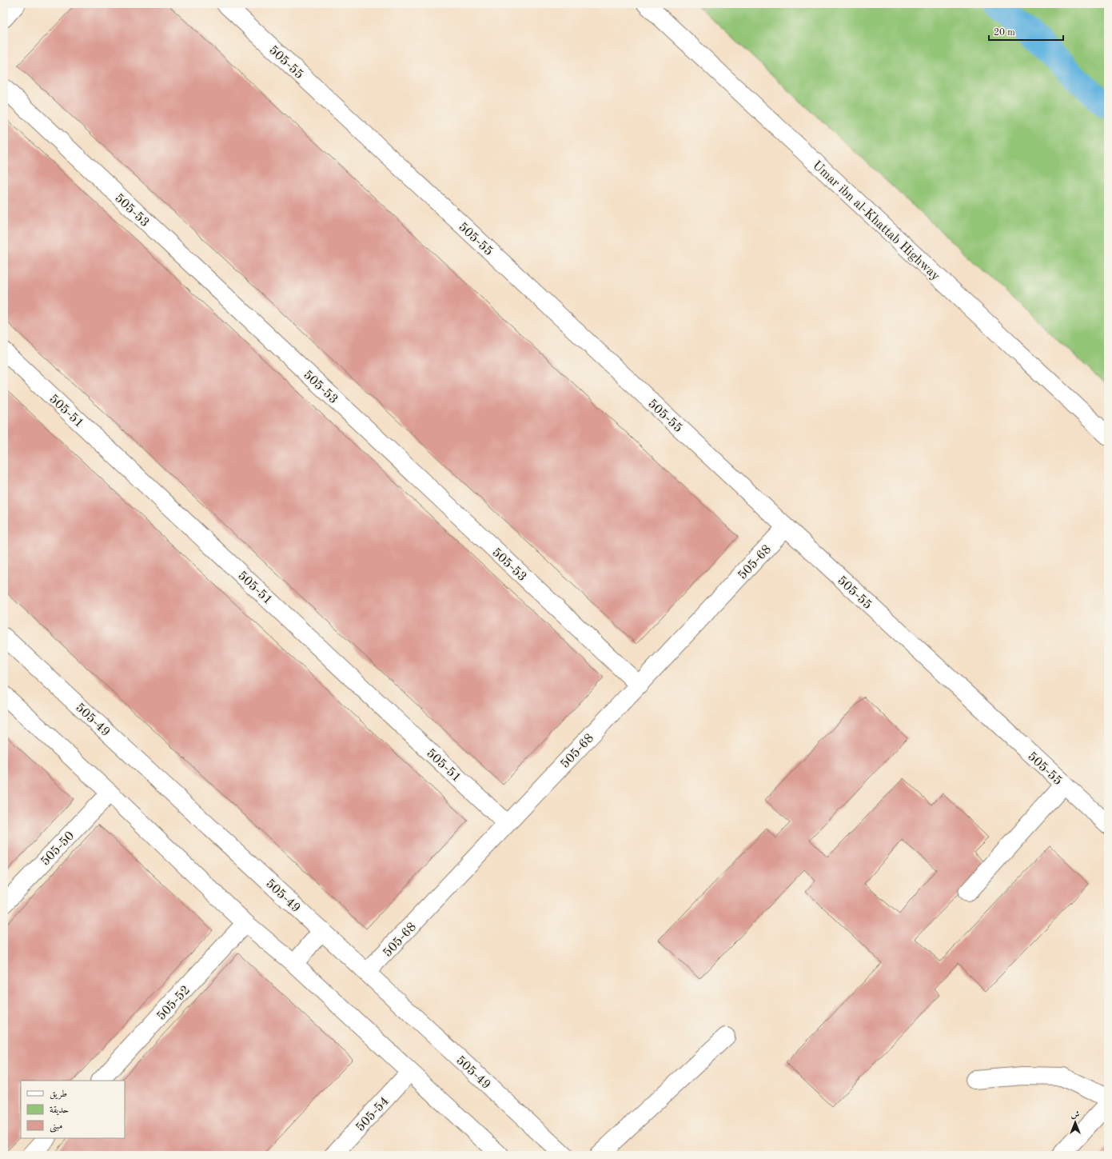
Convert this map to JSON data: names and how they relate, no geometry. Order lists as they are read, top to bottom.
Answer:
{
  "streets": {
    "main road": [
      "505-55",
      "505-53",
      "Umar ibn al-Khattab Highway",
      "505-51",
      "505-68",
      "505-49",
      "505-50",
      "505-52",
      "505-54"
    ]
  },
  "crossings": [
    ["505-55", "505-68"],
    ["505-53", "505-68"],
    ["505-51", "505-68"],
    ["505-68", "505-49"]
  ],
  "legend": ["طريق", "حديقة", "مبنى"],
  "scale_bar": "20 m",
  "north": "top"
}
